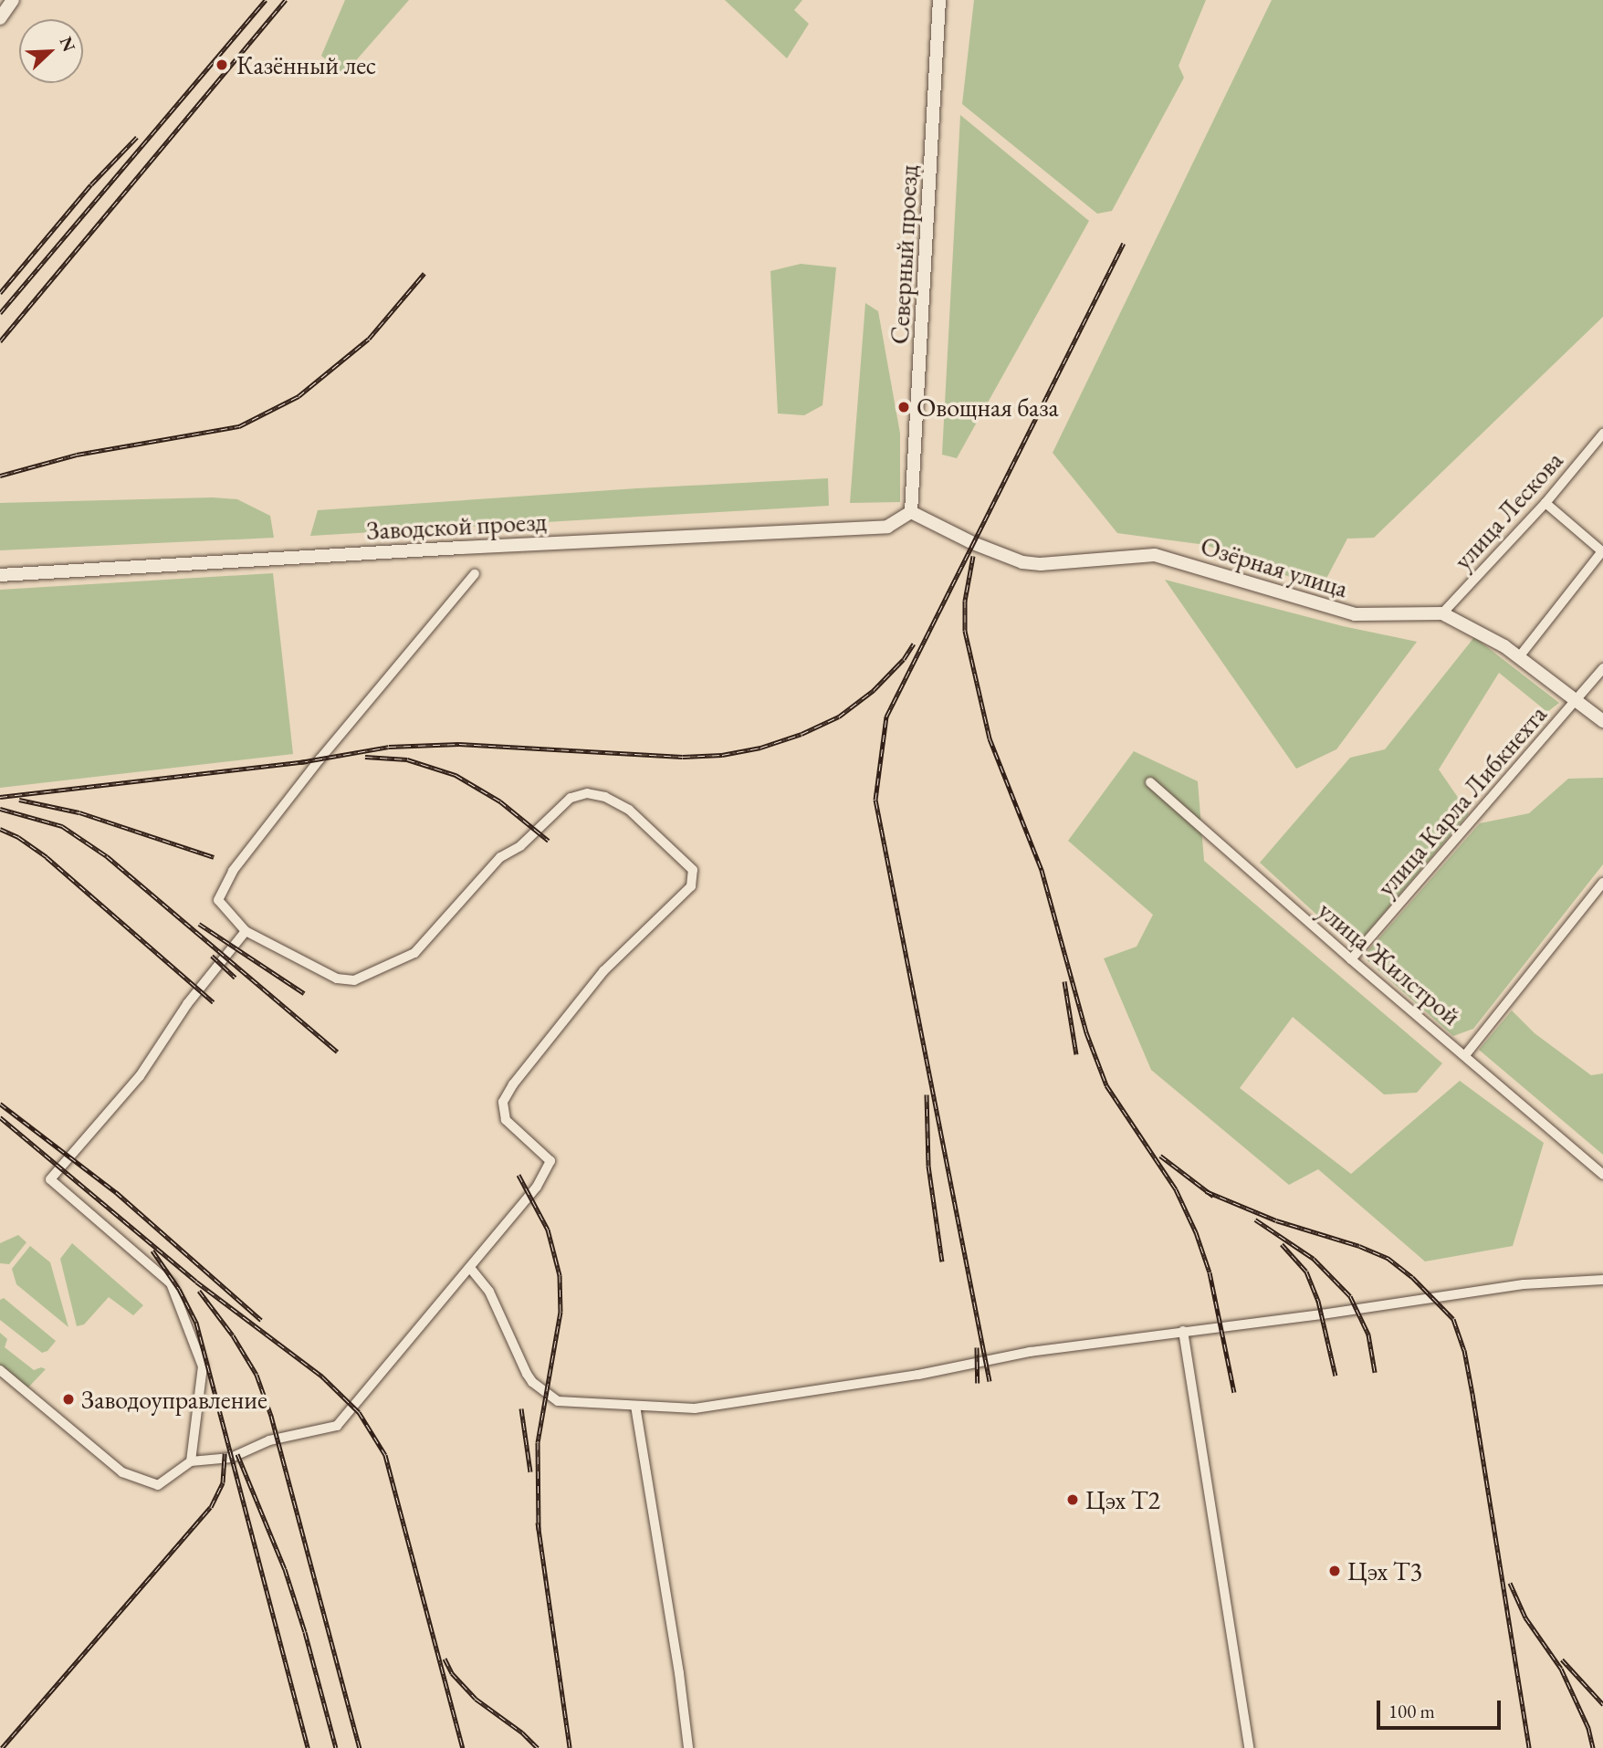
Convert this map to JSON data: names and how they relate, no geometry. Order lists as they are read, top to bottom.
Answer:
{
  "streets": {
    "street": [
      "Северный проезд",
      "улица Лескова",
      "Заводской проезд",
      "Озёрная улица",
      "улица Карла Либкнехта",
      "улица Жилстрой"
    ]
  },
  "crossings": [
    ["Северный проезд", "Заводской проезд"],
    ["Северный проезд", "Озёрная улица"],
    ["улица Лескова", "Озёрная улица"],
    ["Заводской проезд", "Озёрная улица"],
    ["Озёрная улица", "улица Карла Либкнехта"],
    ["улица Карла Либкнехта", "улица Жилстрой"]
  ],
  "places": [
    "Казённый лес",
    "Овощная база",
    "Заводоуправление",
    "Цэх Т2",
    "Цэх Т3"
  ],
  "scale_bar": "100 m",
  "north": "top right"
}
